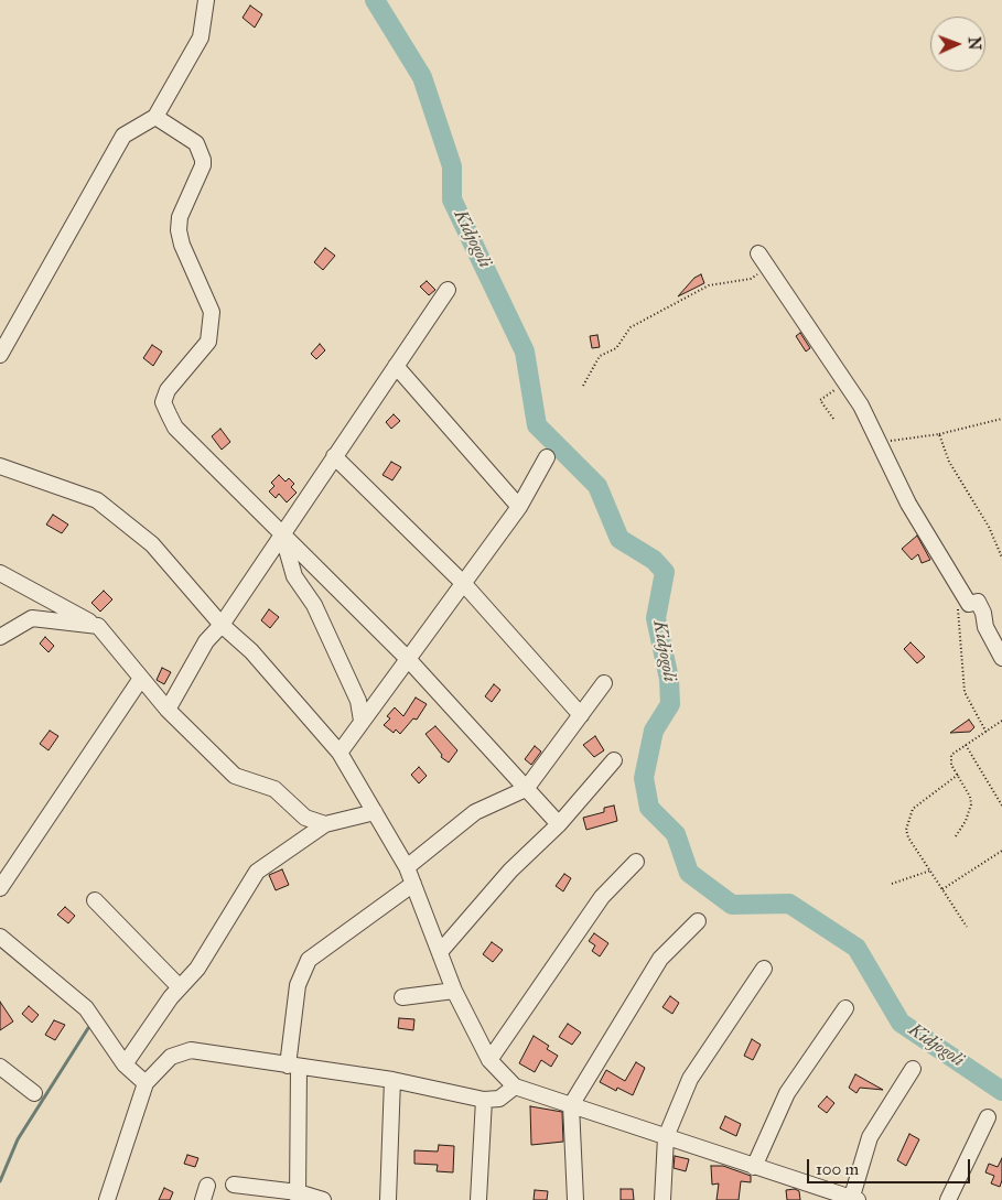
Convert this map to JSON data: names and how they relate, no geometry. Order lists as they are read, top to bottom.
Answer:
{
  "water": ["Kidjogoli"],
  "scale_bar": "100 m",
  "north": "right"
}
